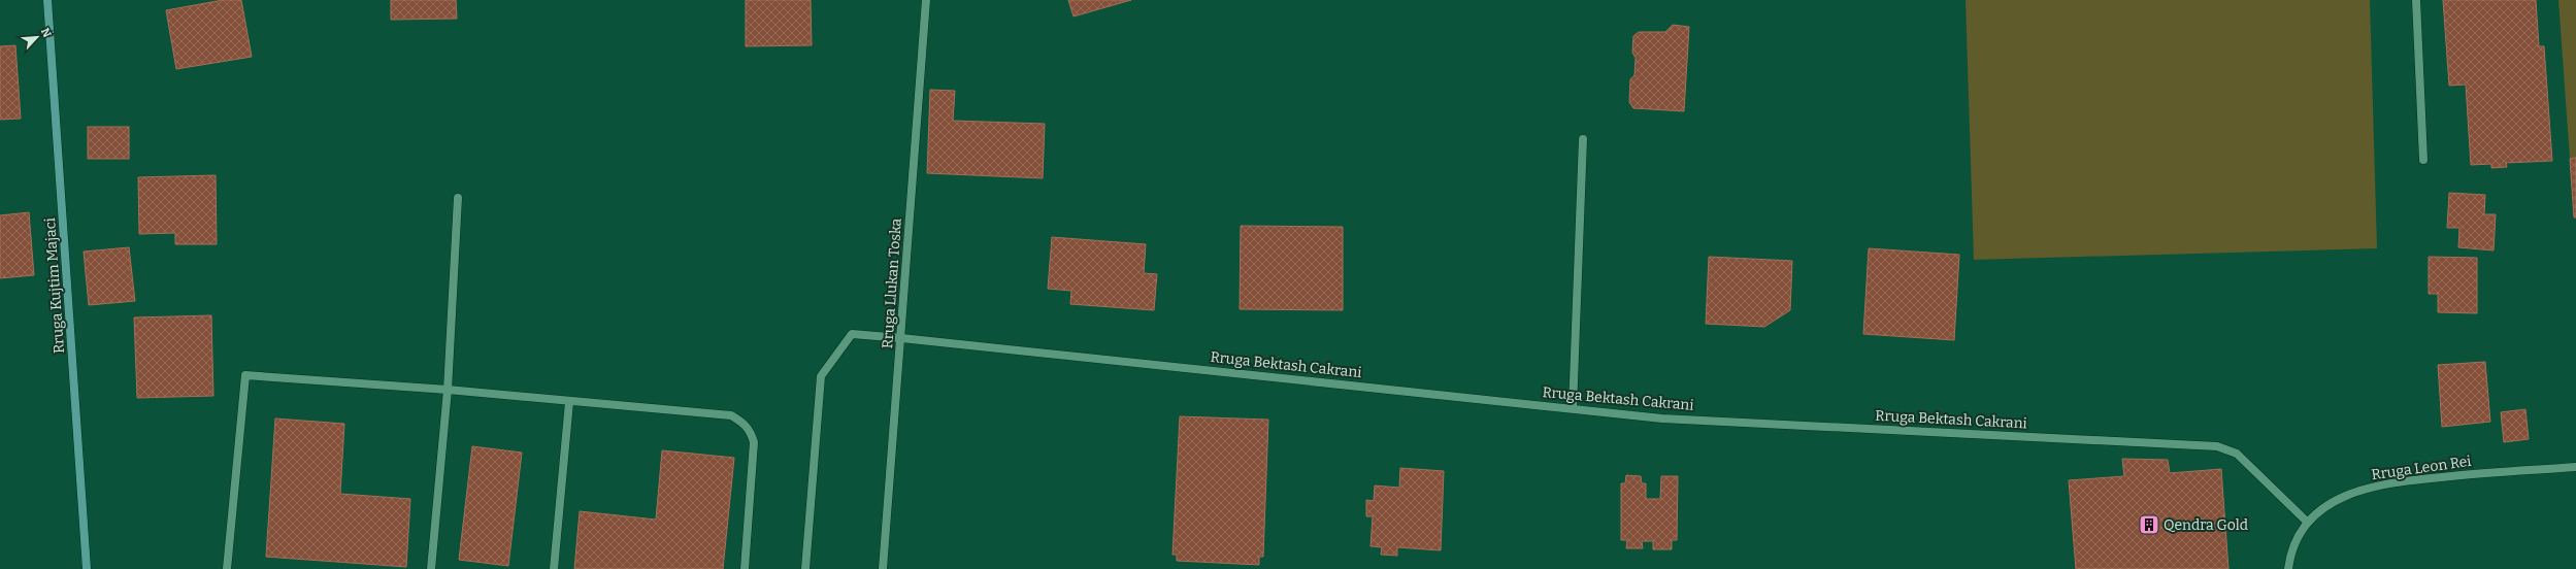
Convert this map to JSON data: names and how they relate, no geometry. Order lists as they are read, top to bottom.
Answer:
{
  "streets": {
    "street": [
      "Rruga Llukan Toska",
      "Rruga Kujtim Majaci",
      "Rruga Bektash Cakrani",
      "Rruga Leon Rei"
    ]
  },
  "crossings": [
    ["Rruga Llukan Toska", "Rruga Bektash Cakrani"],
    ["Rruga Bektash Cakrani", "Rruga Leon Rei"]
  ],
  "places": {
    "building": ["Qendra Gold"]
  },
  "north": "top right"
}
